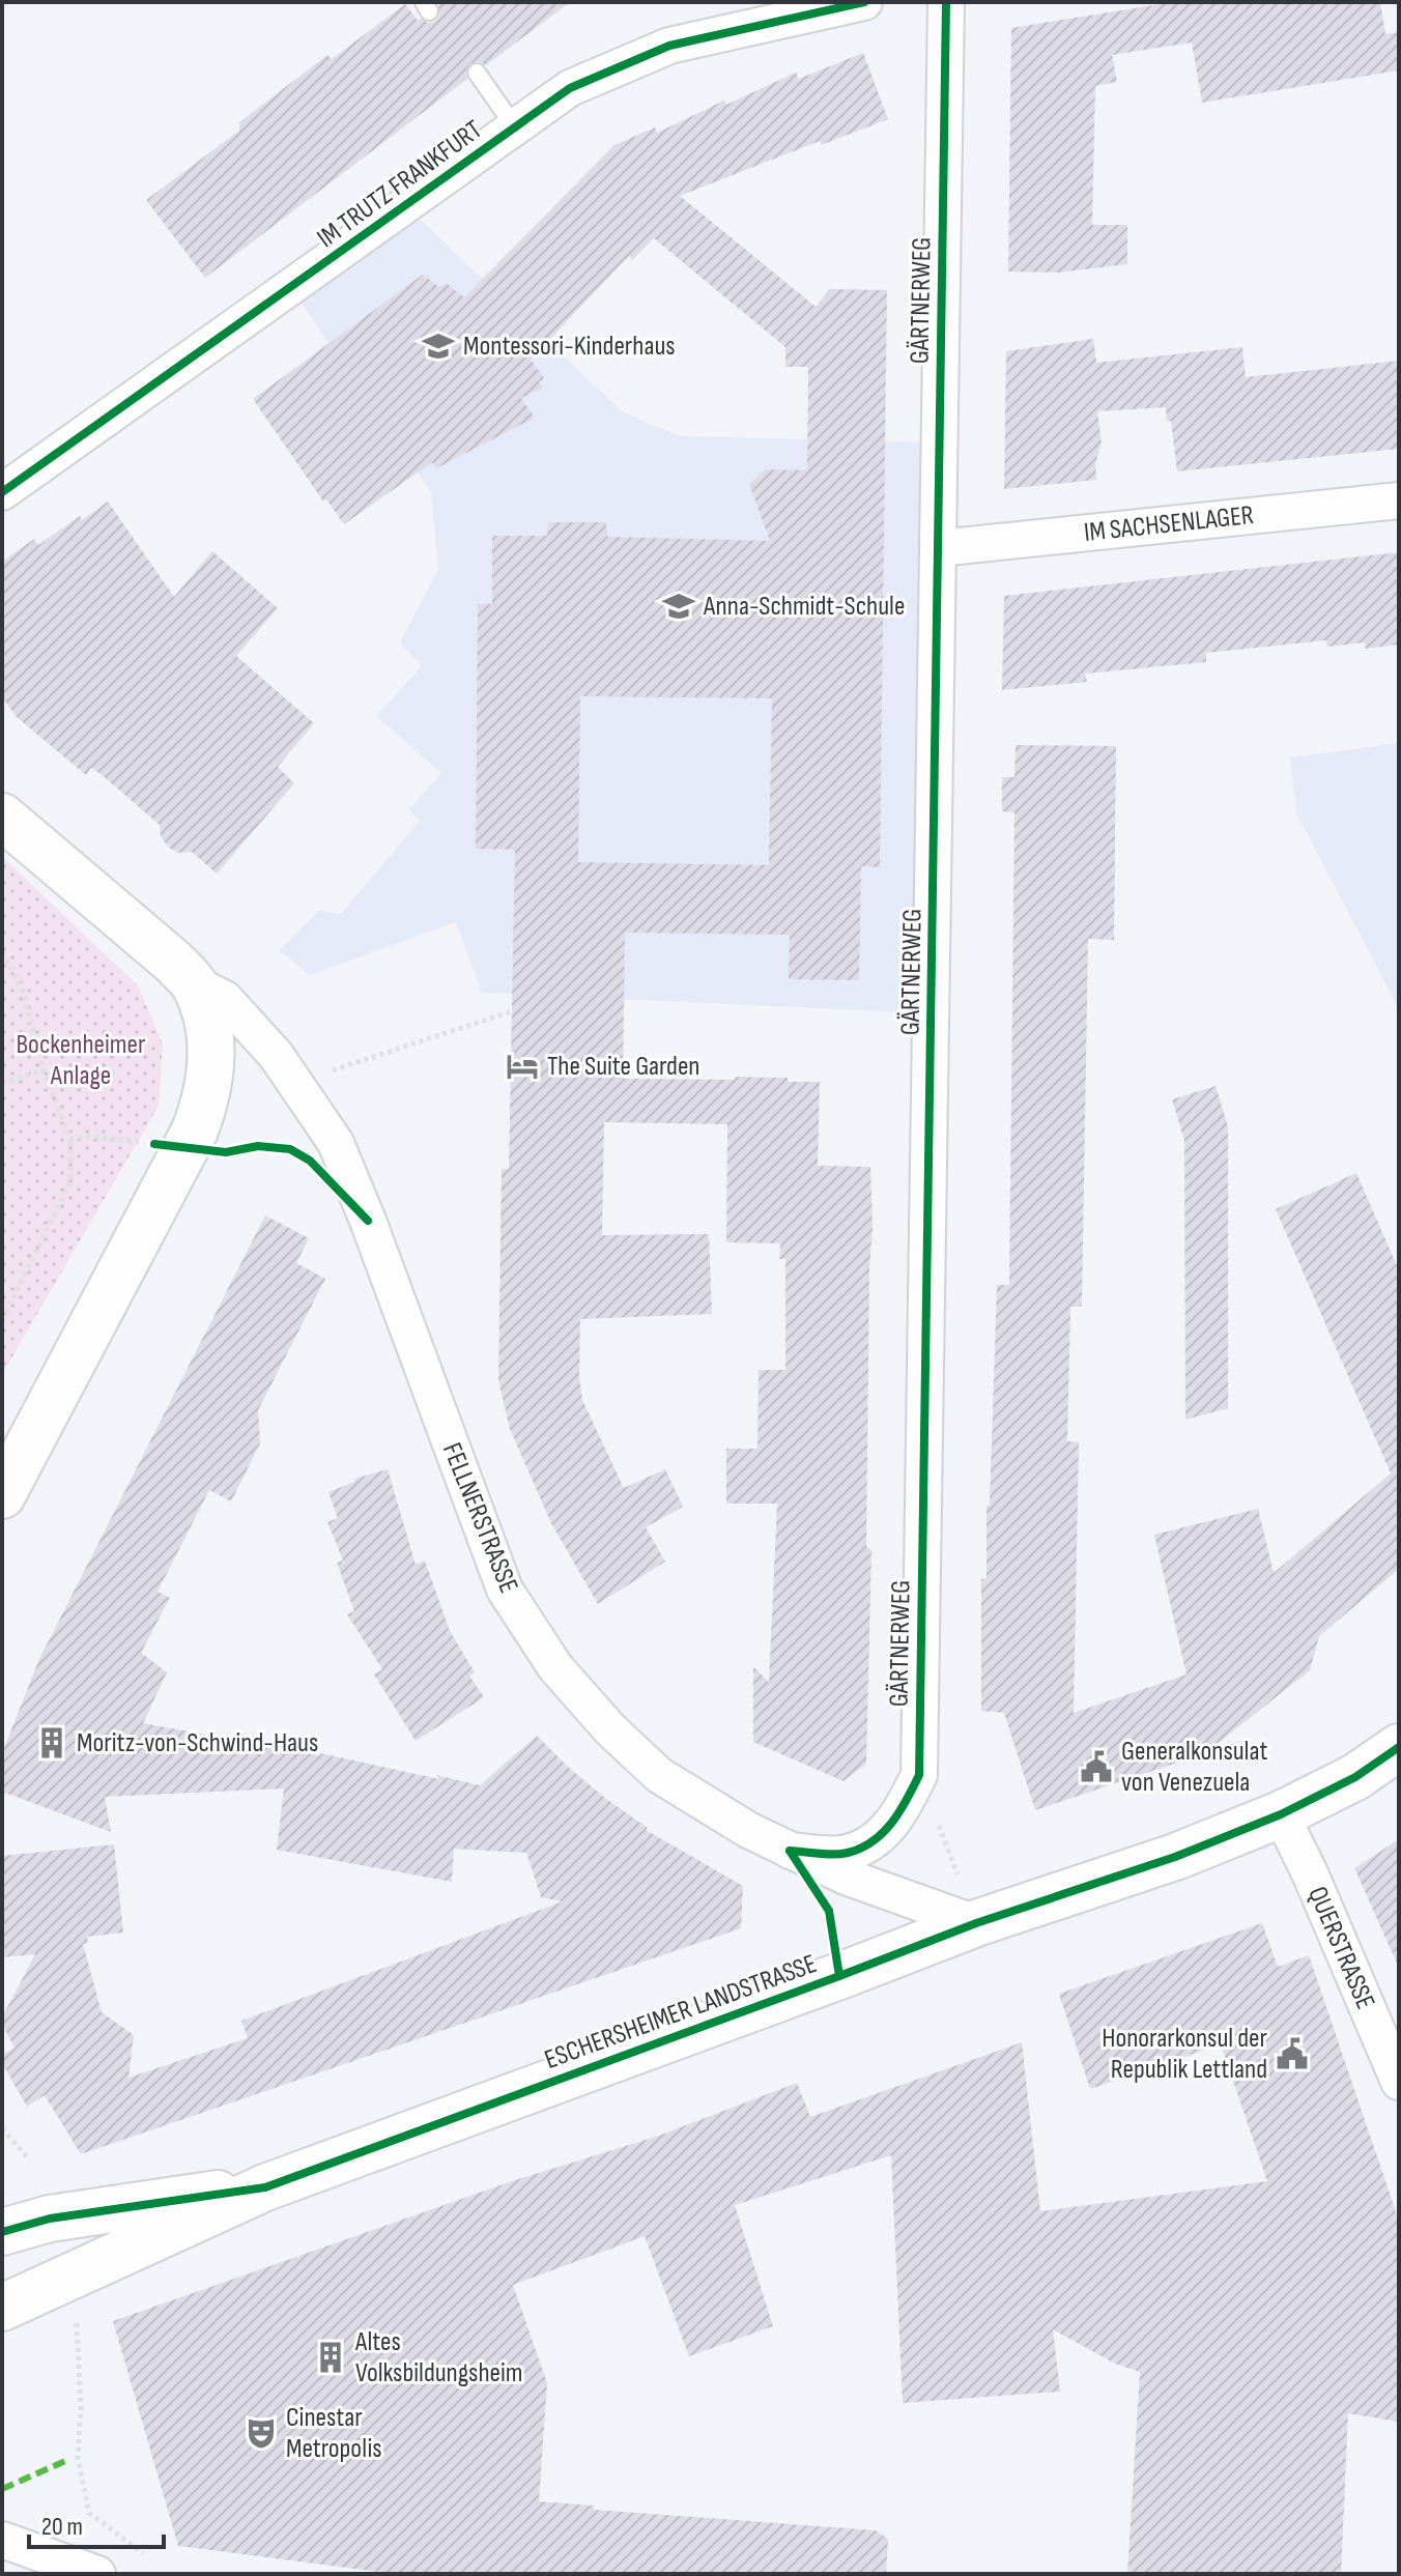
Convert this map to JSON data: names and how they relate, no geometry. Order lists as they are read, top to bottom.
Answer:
{
  "streets": {
    "main road": ["ESCHERSHEIMER LANDSTRASSE"],
    "street": [
      "IM TRUTZ FRANKFURT",
      "GÄRTNERWEG",
      "IM SACHSENLAGER",
      "FELLNERSTRASSE",
      "QUERSTRASSE"
    ]
  },
  "crossings": [
    ["GÄRTNERWEG", "IM SACHSENLAGER"],
    ["GÄRTNERWEG", "FELLNERSTRASSE"],
    ["FELLNERSTRASSE", "ESCHERSHEIMER LANDSTRASSE"],
    ["QUERSTRASSE", "ESCHERSHEIMER LANDSTRASSE"]
  ],
  "parks": ["Bockenheimer Anlage"],
  "places": {
    "school or university": ["Montessori-Kinderhaus", "Anna-Schmidt-Schule"],
    "hotel": ["The Suite Garden"],
    "building": ["Moritz-von-Schwind-Haus", "Altes Volksbildungsheim"],
    "public building": ["Generalkonsulat von Venezuela", "Honorarkonsul der Republik Lettland"],
    "theatre": ["Cinestar Metropolis"]
  },
  "scale_bar": "20 m"
}
